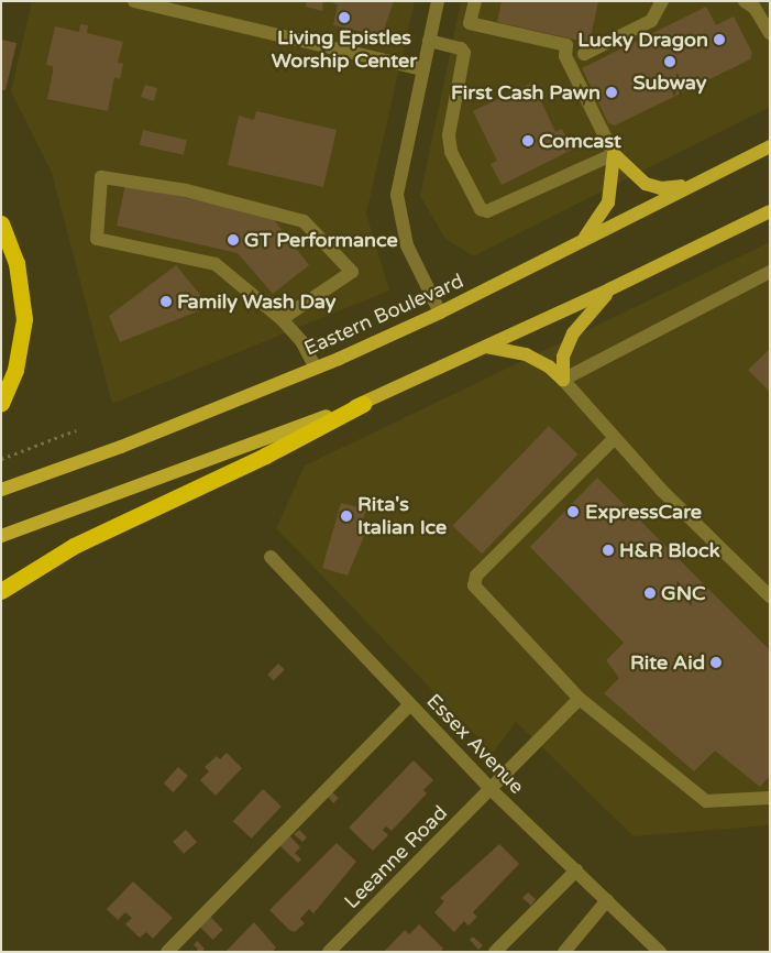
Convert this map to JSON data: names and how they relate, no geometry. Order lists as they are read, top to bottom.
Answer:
{
  "streets": {
    "main road": ["Eastern Boulevard"],
    "street": ["Essex Avenue", "Leeanne Road"]
  },
  "crossings": [
    ["Essex Avenue", "Leeanne Road"]
  ],
  "places": [
    "Living Epistles Worship Center",
    "Lucky Dragon",
    "Subway",
    "First Cash Pawn",
    "Comcast",
    "GT Performance",
    "Family Wash Day",
    "ExpressCare",
    "Rita's Italian Ice",
    "H&R Block",
    "GNC",
    "Rite Aid"
  ]
}
